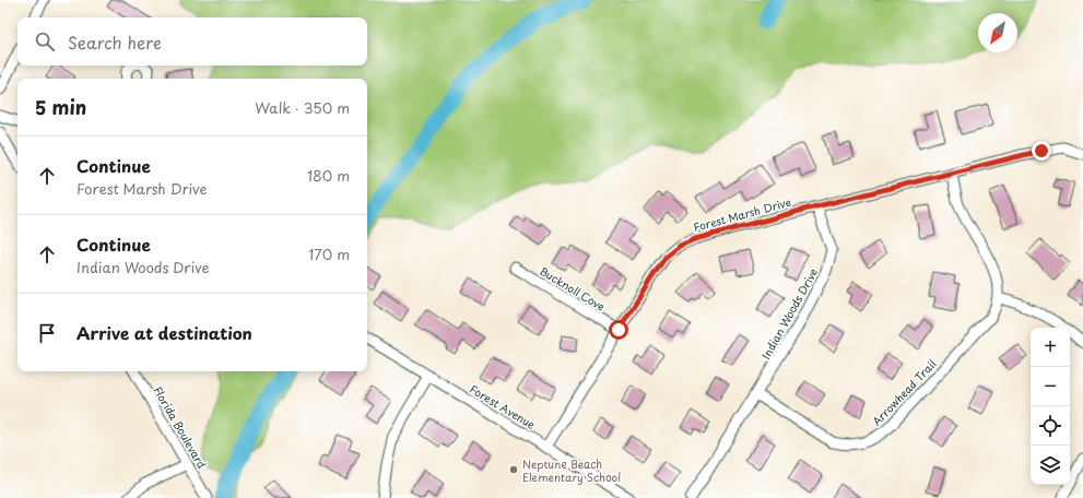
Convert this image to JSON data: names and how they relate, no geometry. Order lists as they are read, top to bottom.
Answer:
{
  "streets": {
    "street": [
      "Forest Marsh Drive",
      "Bucknoll Cove",
      "Indian Woods Drive",
      "Arrowhead Trail",
      "Forest Avenue",
      "Florida Boulevard"
    ]
  },
  "crossings": [
    ["Forest Marsh Drive", "Bucknoll Cove"],
    ["Forest Marsh Drive", "Indian Woods Drive"],
    ["Forest Marsh Drive", "Forest Avenue"],
    ["Indian Woods Drive", "Arrowhead Trail"]
  ],
  "places": ["Neptune Beach Elementary School"],
  "north": "bottom left",
  "page": {
    "search": "Search here",
    "heading": ["5 min", "Walk · 350 m"],
    "list": [
      ["Continue", "Forest Marsh Drive", "180 m"],
      ["Continue", "Indian Woods Drive", "170 m"],
      "Arrive at destination"
    ],
    "map_buttons": ["+", "−"]
  }
}
